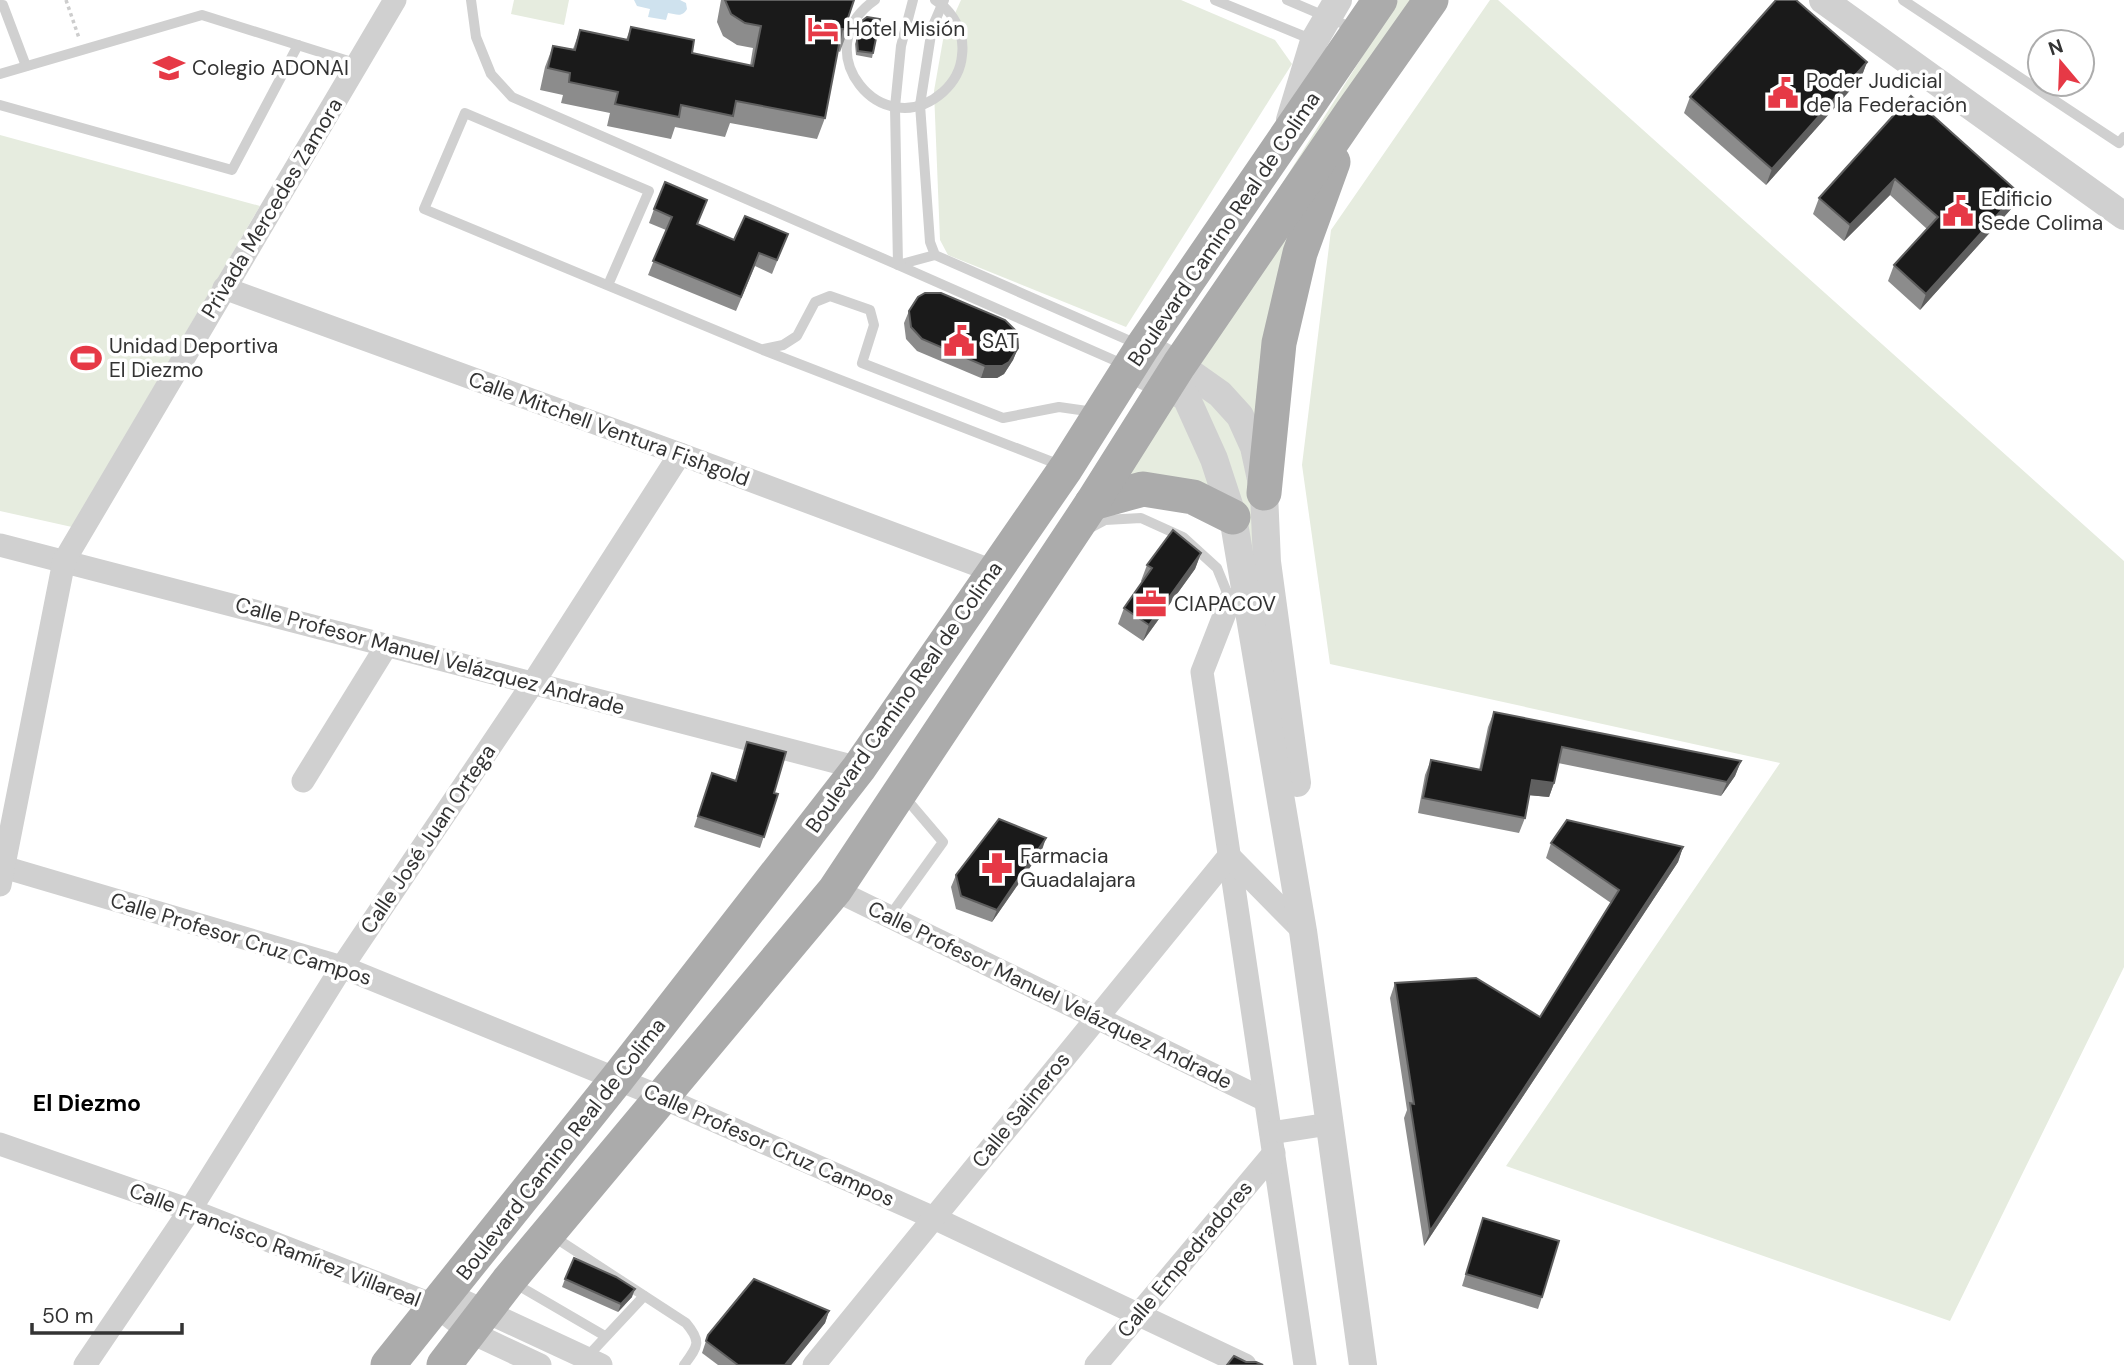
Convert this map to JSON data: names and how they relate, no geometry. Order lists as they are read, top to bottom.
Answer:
{
  "streets": {
    "main road": ["Boulevard Camino Real de Colima"],
    "street": [
      "Privada Mercedes Zamora",
      "Calle Mitchell Ventura Fishgold",
      "Calle Profesor Manuel Velázquez Andrade",
      "Calle José Juan Ortega",
      "Calle Profesor Cruz Campos",
      "Calle Salineros",
      "Calle Francisco Ramírez Villareal",
      "Calle Empedradores"
    ]
  },
  "crossings": [
    ["Privada Mercedes Zamora", "Calle Mitchell Ventura Fishgold"],
    ["Privada Mercedes Zamora", "Calle Profesor Manuel Velázquez Andrade"],
    ["Privada Mercedes Zamora", "Calle Profesor Cruz Campos"],
    ["Boulevard Camino Real de Colima", "Calle Mitchell Ventura Fishgold"],
    ["Boulevard Camino Real de Colima", "Calle Profesor Manuel Velázquez Andrade"],
    ["Boulevard Camino Real de Colima", "Calle Profesor Cruz Campos"],
    ["Boulevard Camino Real de Colima", "Calle Francisco Ramírez Villareal"],
    ["Calle Mitchell Ventura Fishgold", "Calle José Juan Ortega"],
    ["Calle Profesor Manuel Velázquez Andrade", "Calle José Juan Ortega"],
    ["Calle Profesor Manuel Velázquez Andrade", "Calle Salineros"],
    ["Calle José Juan Ortega", "Calle Profesor Cruz Campos"],
    ["Calle José Juan Ortega", "Calle Francisco Ramírez Villareal"],
    ["Calle Profesor Cruz Campos", "Calle Salineros"],
    ["Calle Profesor Cruz Campos", "Calle Empedradores"]
  ],
  "districts": ["El Diezmo"],
  "places": {
    "hotel": ["Hotel Misión"],
    "school or university": ["Colegio ADONAI"],
    "public building": ["Poder Judicial de la Federación", "Edificio Sede Colima", "SAT"],
    "sports": ["Unidad Deportiva El Diezmo"],
    "office": ["CIAPACOV"],
    "pharmacy": ["Farmacia Guadalajara"]
  },
  "scale_bar": "50 m",
  "north": "top"
}
